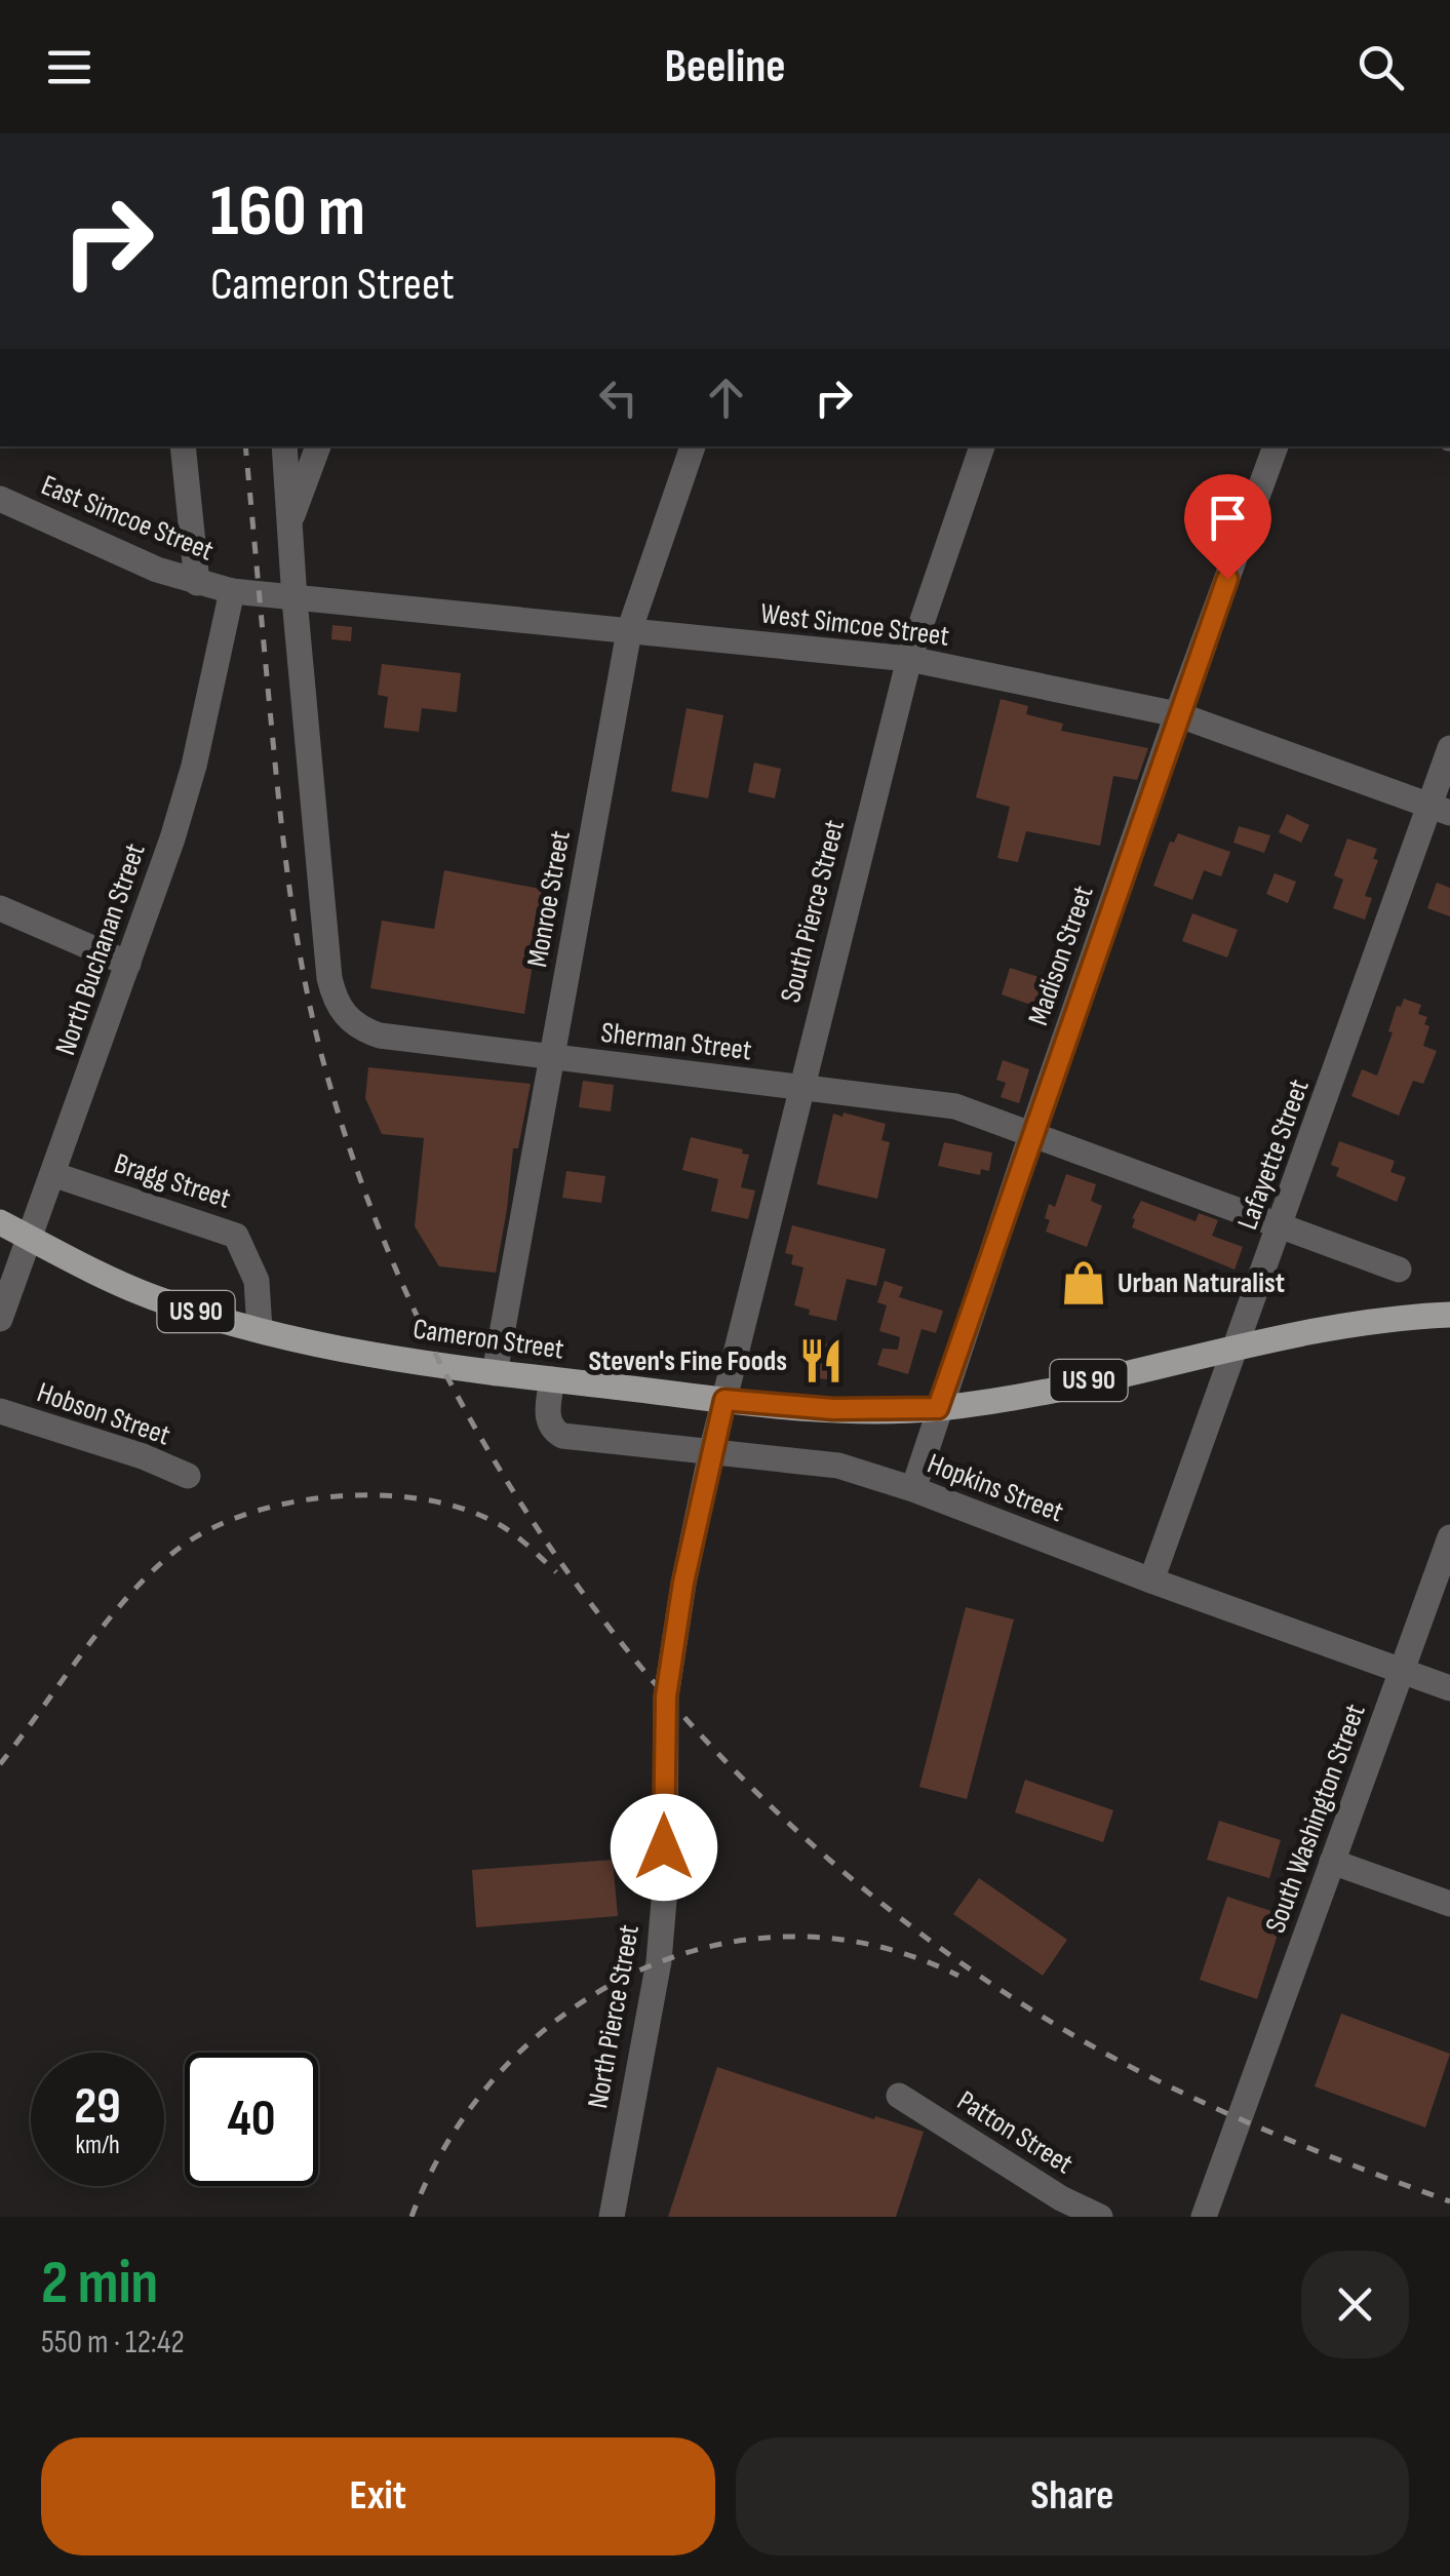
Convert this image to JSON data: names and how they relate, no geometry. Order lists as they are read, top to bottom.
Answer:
{
  "streets": {
    "main road": ["US 90", "Cameron Street"],
    "street": [
      "East Simcoe Street",
      "West Simcoe Street",
      "Monroe Street",
      "South Pierce Street",
      "North Buchanan Street",
      "Madison Street",
      "Sherman Street",
      "Lafayette Street",
      "Bragg Street",
      "Hobson Street",
      "Hopkins Street",
      "South Washington Street",
      "North Pierce Street",
      "Patton Street"
    ]
  },
  "crossings": [
    ["East Simcoe Street", "West Simcoe Street"],
    ["East Simcoe Street", "North Buchanan Street"],
    ["West Simcoe Street", "Monroe Street"],
    ["West Simcoe Street", "South Pierce Street"],
    ["West Simcoe Street", "North Buchanan Street"],
    ["West Simcoe Street", "Madison Street"],
    ["West Simcoe Street", "Sherman Street"],
    ["West Simcoe Street", "Lafayette Street"],
    ["Monroe Street", "Sherman Street"],
    ["Monroe Street", "Cameron Street"],
    ["South Pierce Street", "Sherman Street"],
    ["South Pierce Street", "Cameron Street"],
    ["South Pierce Street", "North Pierce Street"],
    ["North Buchanan Street", "Bragg Street"],
    ["North Buchanan Street", "US 90"],
    ["Madison Street", "Sherman Street"],
    ["Madison Street", "Cameron Street"],
    ["Madison Street", "Hopkins Street"],
    ["Sherman Street", "Lafayette Street"],
    ["Lafayette Street", "Cameron Street"],
    ["Lafayette Street", "Hopkins Street"],
    ["Bragg Street", "US 90"],
    ["Bragg Street", "Cameron Street"],
    ["US 90", "Cameron Street"],
    ["Cameron Street", "Hopkins Street"],
    ["Cameron Street", "North Pierce Street"],
    ["Hopkins Street", "South Washington Street"],
    ["Hopkins Street", "North Pierce Street"]
  ],
  "places": {
    "shop": ["Urban Naturalist"],
    "restaurant": ["Steven's Fine Foods"]
  },
  "page": {
    "header": "Beeline",
    "turn": ["160 m", "Cameron Street"],
    "speed": "29 km/h",
    "limit": "40",
    "heading": ["2 min", "550 m · 12:42"],
    "buttons": ["Exit", "Share"]
  }
}
